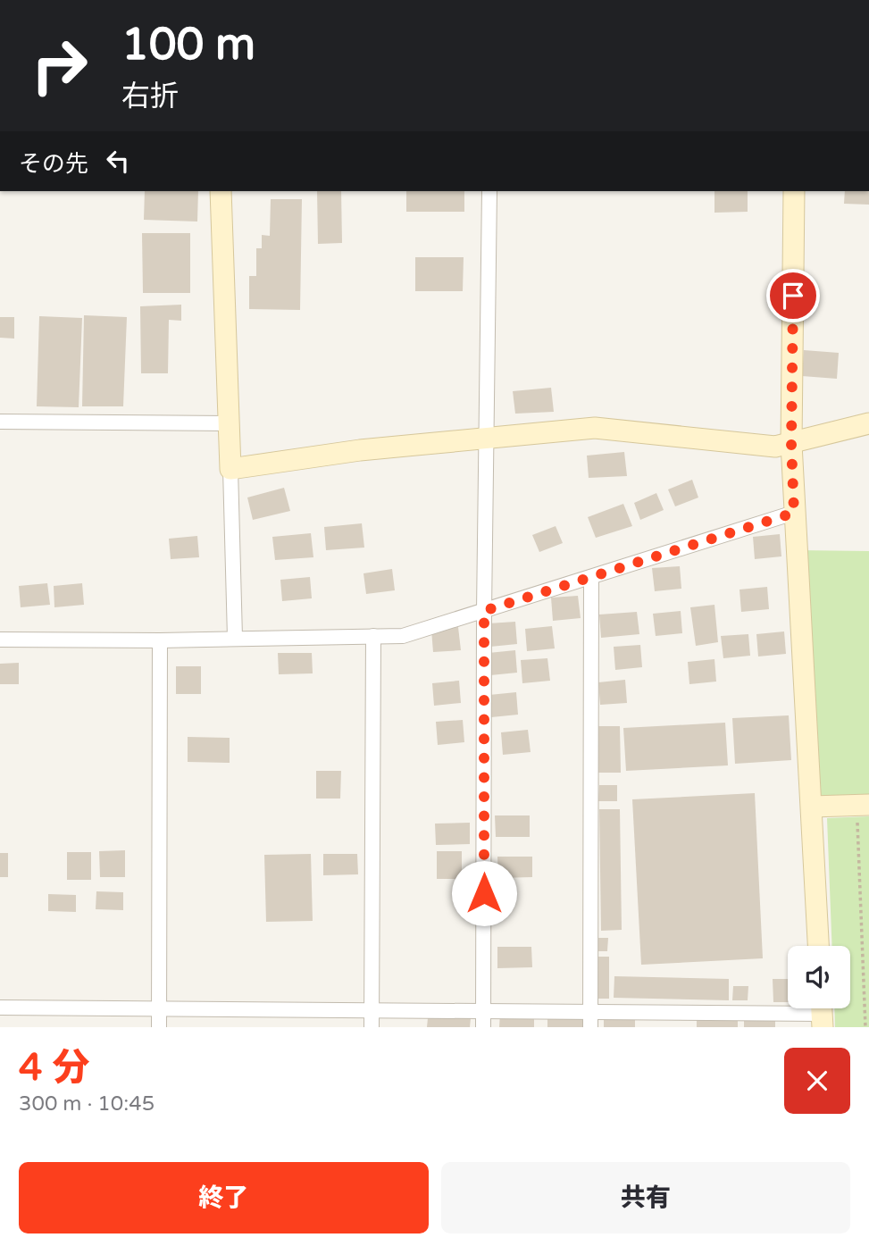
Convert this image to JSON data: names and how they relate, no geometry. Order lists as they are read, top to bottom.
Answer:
{
  "page": {
    "turn": ["100 m", "右折"],
    "then": "その先",
    "heading": ["4 分", "300 m · 10:45"],
    "buttons": ["終了", "共有"]
  }
}
